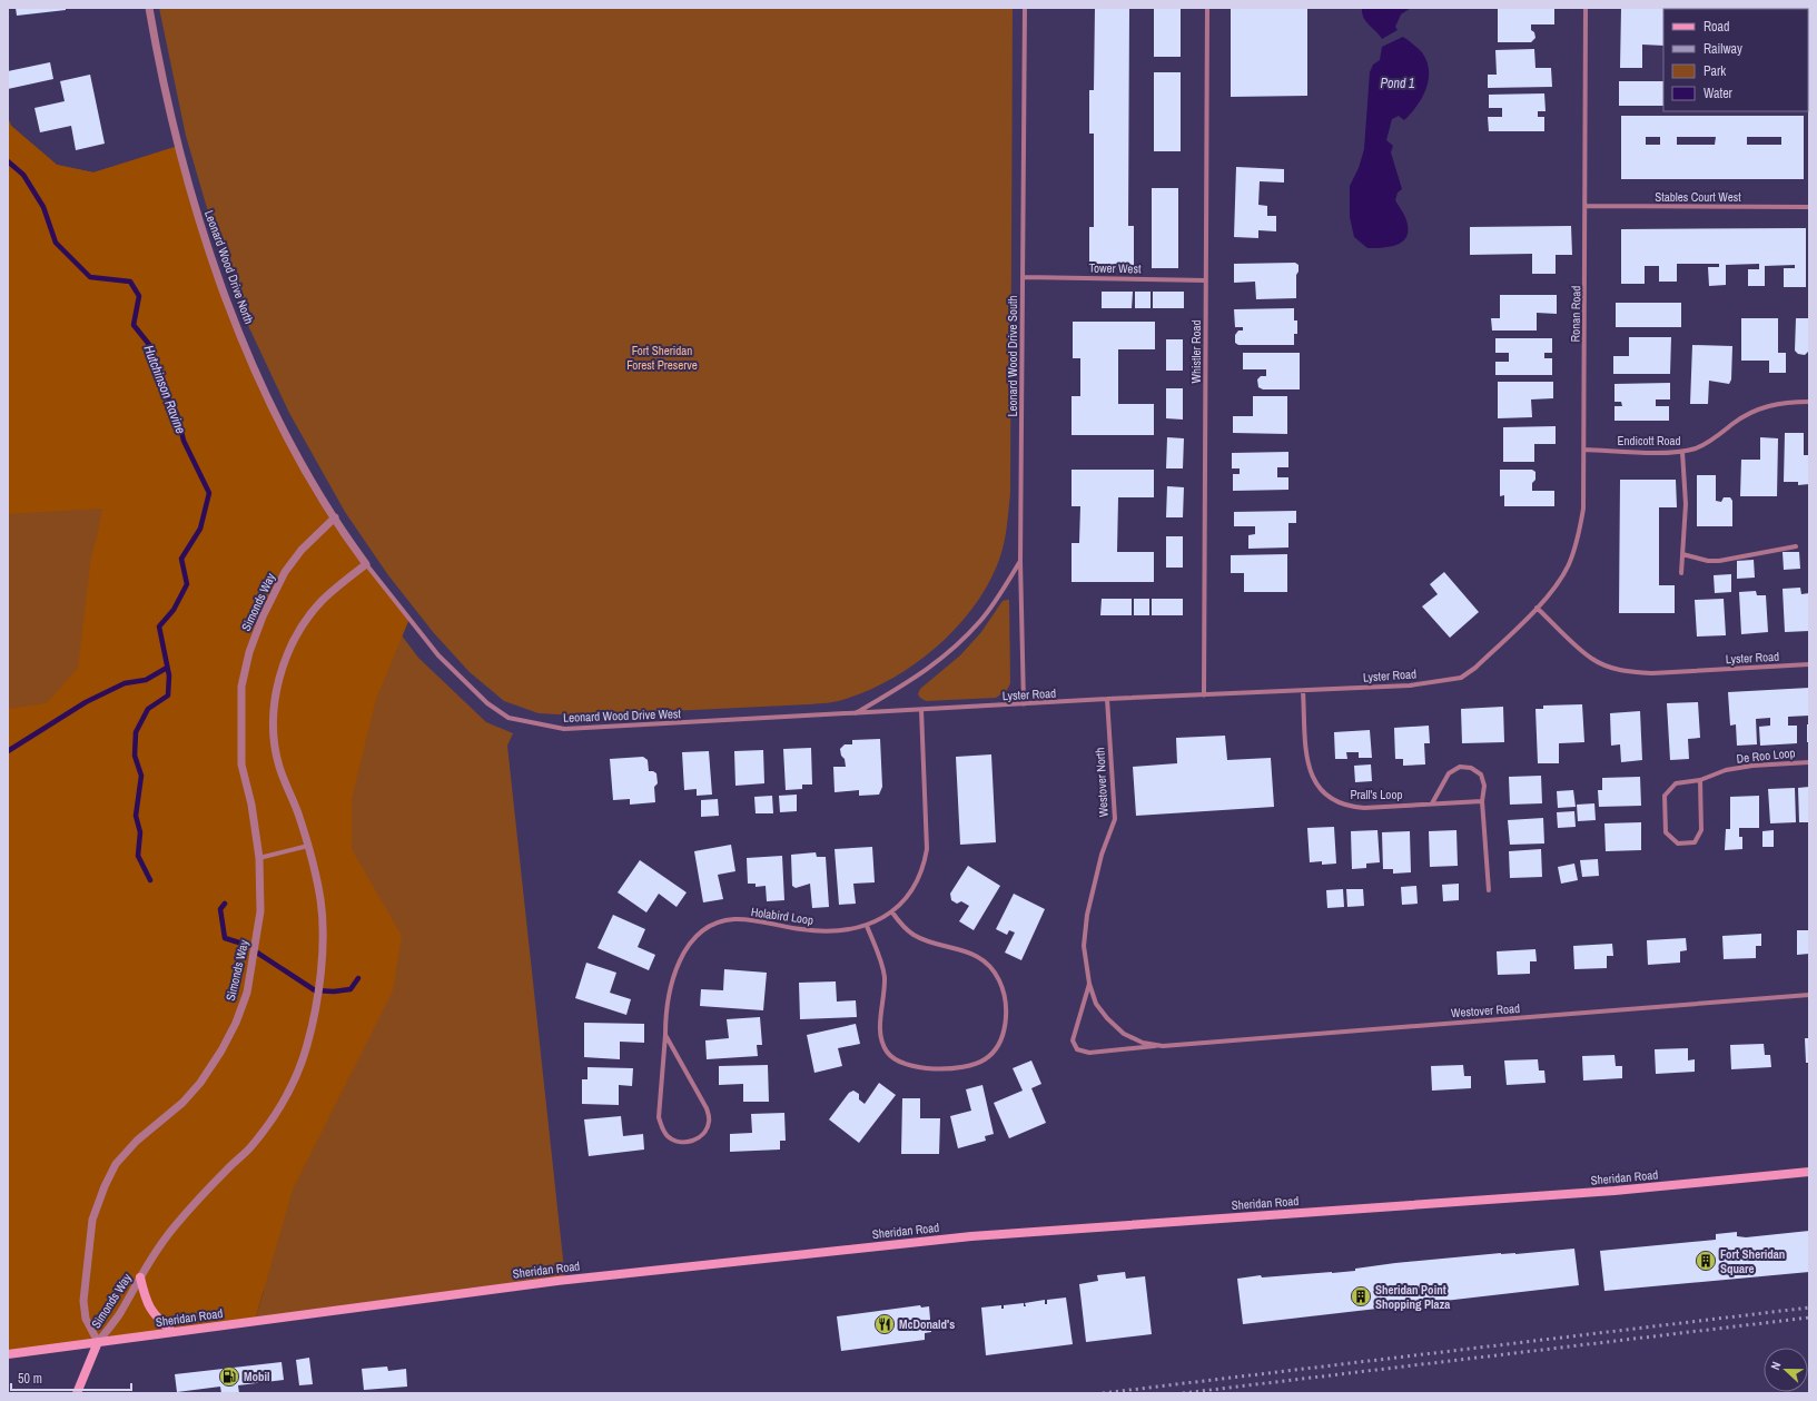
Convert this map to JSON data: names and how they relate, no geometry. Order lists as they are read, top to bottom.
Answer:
{
  "streets": {
    "main road": ["Sheridan Road"],
    "street": [
      "Stables Court West",
      "Leonard Wood Drive North",
      "Tower West",
      "Ronan Road",
      "Whistler Road",
      "Leonard Wood Drive South",
      "Endicott Road",
      "Simonds Way",
      "Lyster Road",
      "Leonard Wood Drive West",
      "De Roo Loop",
      "Westover North",
      "Prall's Loop",
      "Holabird Loop",
      "Westover Road"
    ]
  },
  "crossings": [
    ["Stables Court West", "Ronan Road"],
    ["Leonard Wood Drive North", "Simonds Way"],
    ["Leonard Wood Drive North", "Leonard Wood Drive West"],
    ["Tower West", "Whistler Road"],
    ["Tower West", "Leonard Wood Drive South"],
    ["Ronan Road", "Endicott Road"],
    ["Ronan Road", "Lyster Road"],
    ["Whistler Road", "Lyster Road"],
    ["Leonard Wood Drive South", "Lyster Road"],
    ["Simonds Way", "Leonard Wood Drive West"],
    ["Simonds Way", "Sheridan Road"],
    ["Lyster Road", "Leonard Wood Drive West"],
    ["Lyster Road", "Westover North"],
    ["Lyster Road", "Prall's Loop"],
    ["Lyster Road", "Holabird Loop"],
    ["Leonard Wood Drive West", "Holabird Loop"],
    ["Westover North", "Westover Road"]
  ],
  "water": ["Pond 1", "Hutchinson Ravine"],
  "parks": ["Fort Sheridan Forest Preserve"],
  "places": {
    "building": ["Fort Sheridan Square", "Sheridan Point Shopping Plaza"],
    "restaurant": ["McDonald's"],
    "fuel station": ["Mobil"]
  },
  "legend": [
    "Road",
    "Railway",
    "Park",
    "Water"
  ],
  "scale_bar": "50 m",
  "north": "left"
}
